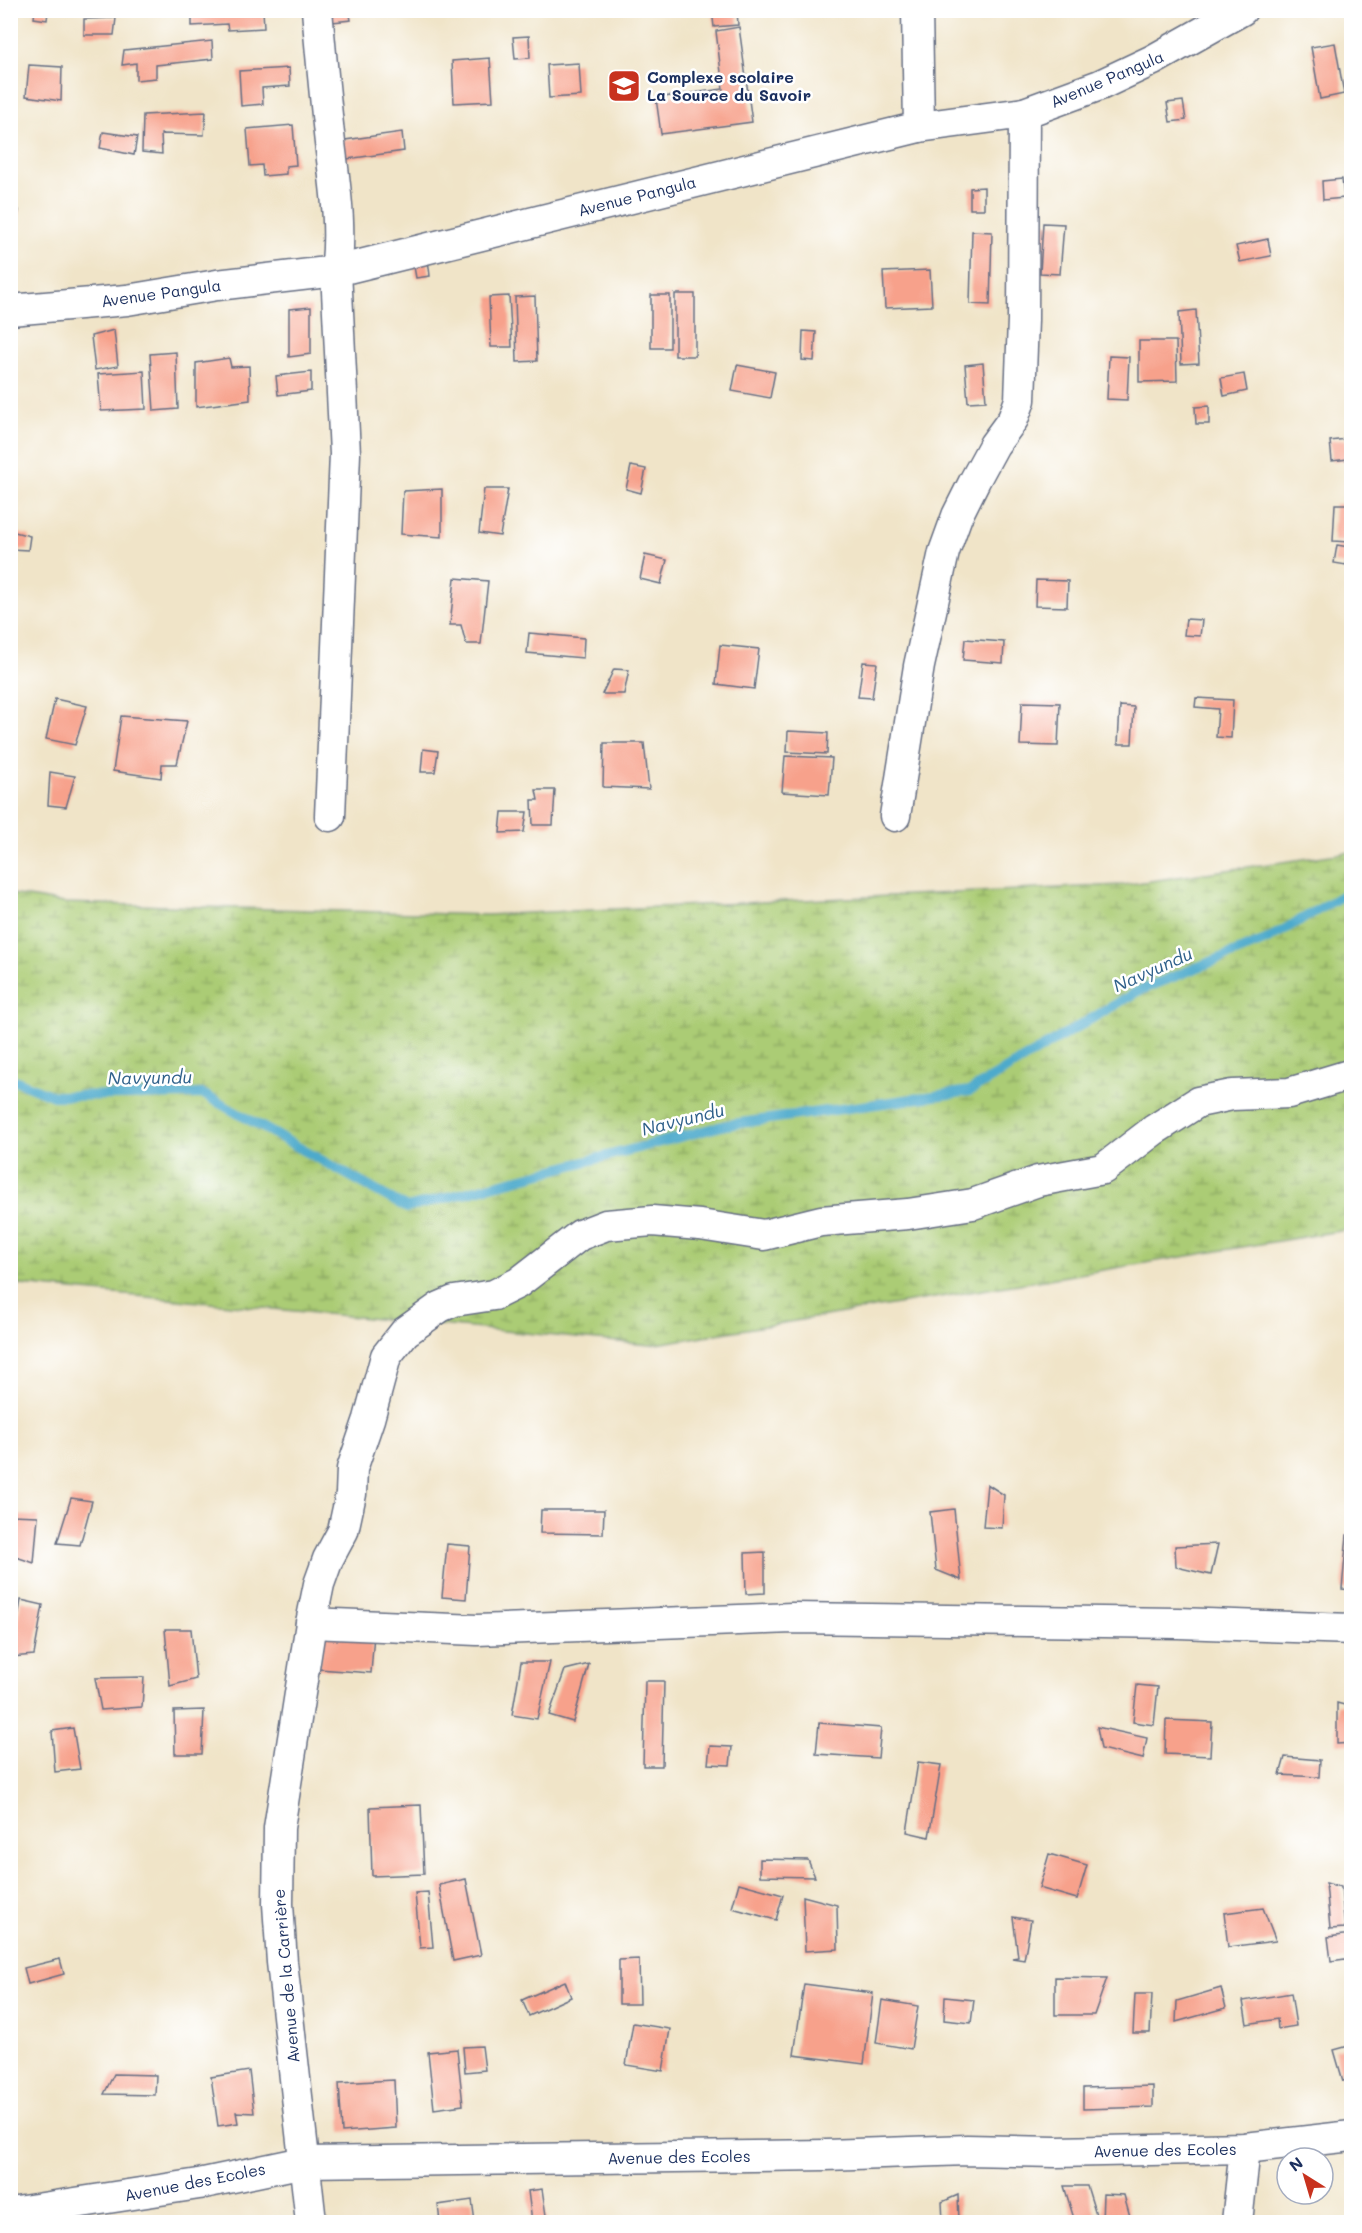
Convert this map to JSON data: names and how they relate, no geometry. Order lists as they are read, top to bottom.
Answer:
{
  "streets": {
    "street": ["Avenue Pangula", "Avenue de la Carrière", "Avenue des Ecoles"]
  },
  "crossings": [
    ["Avenue de la Carrière", "Avenue des Ecoles"]
  ],
  "water": ["Navyundu"],
  "places": {
    "school or university": ["Complexe scolaire La Source du Savoir"]
  },
  "north": "top left"
}
